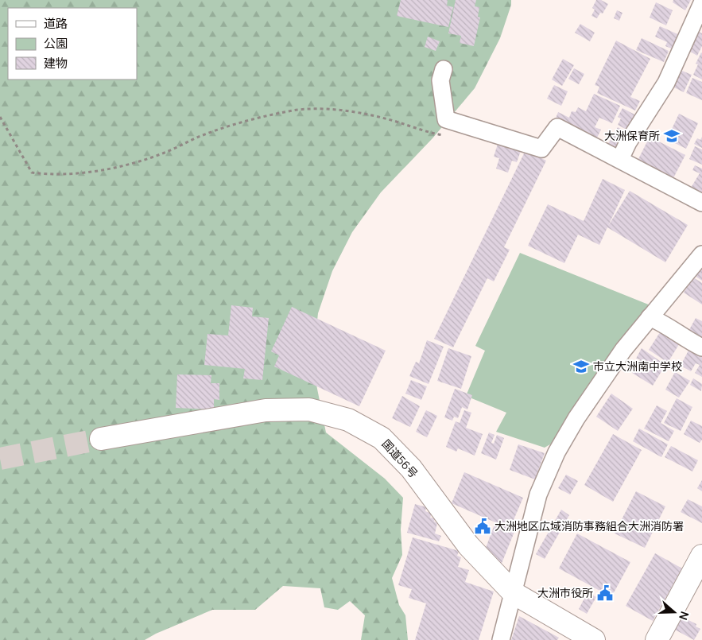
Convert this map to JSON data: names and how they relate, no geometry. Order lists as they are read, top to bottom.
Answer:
{
  "streets": {
    "main road": ["国道56号"]
  },
  "places": {
    "school or university": ["大洲保育所", "市立大洲南中学校"],
    "public building": ["大洲地区広域消防事務組合大洲消防署", "大洲市役所"]
  },
  "legend": ["道路", "公園", "建物"],
  "north": "right"
}
